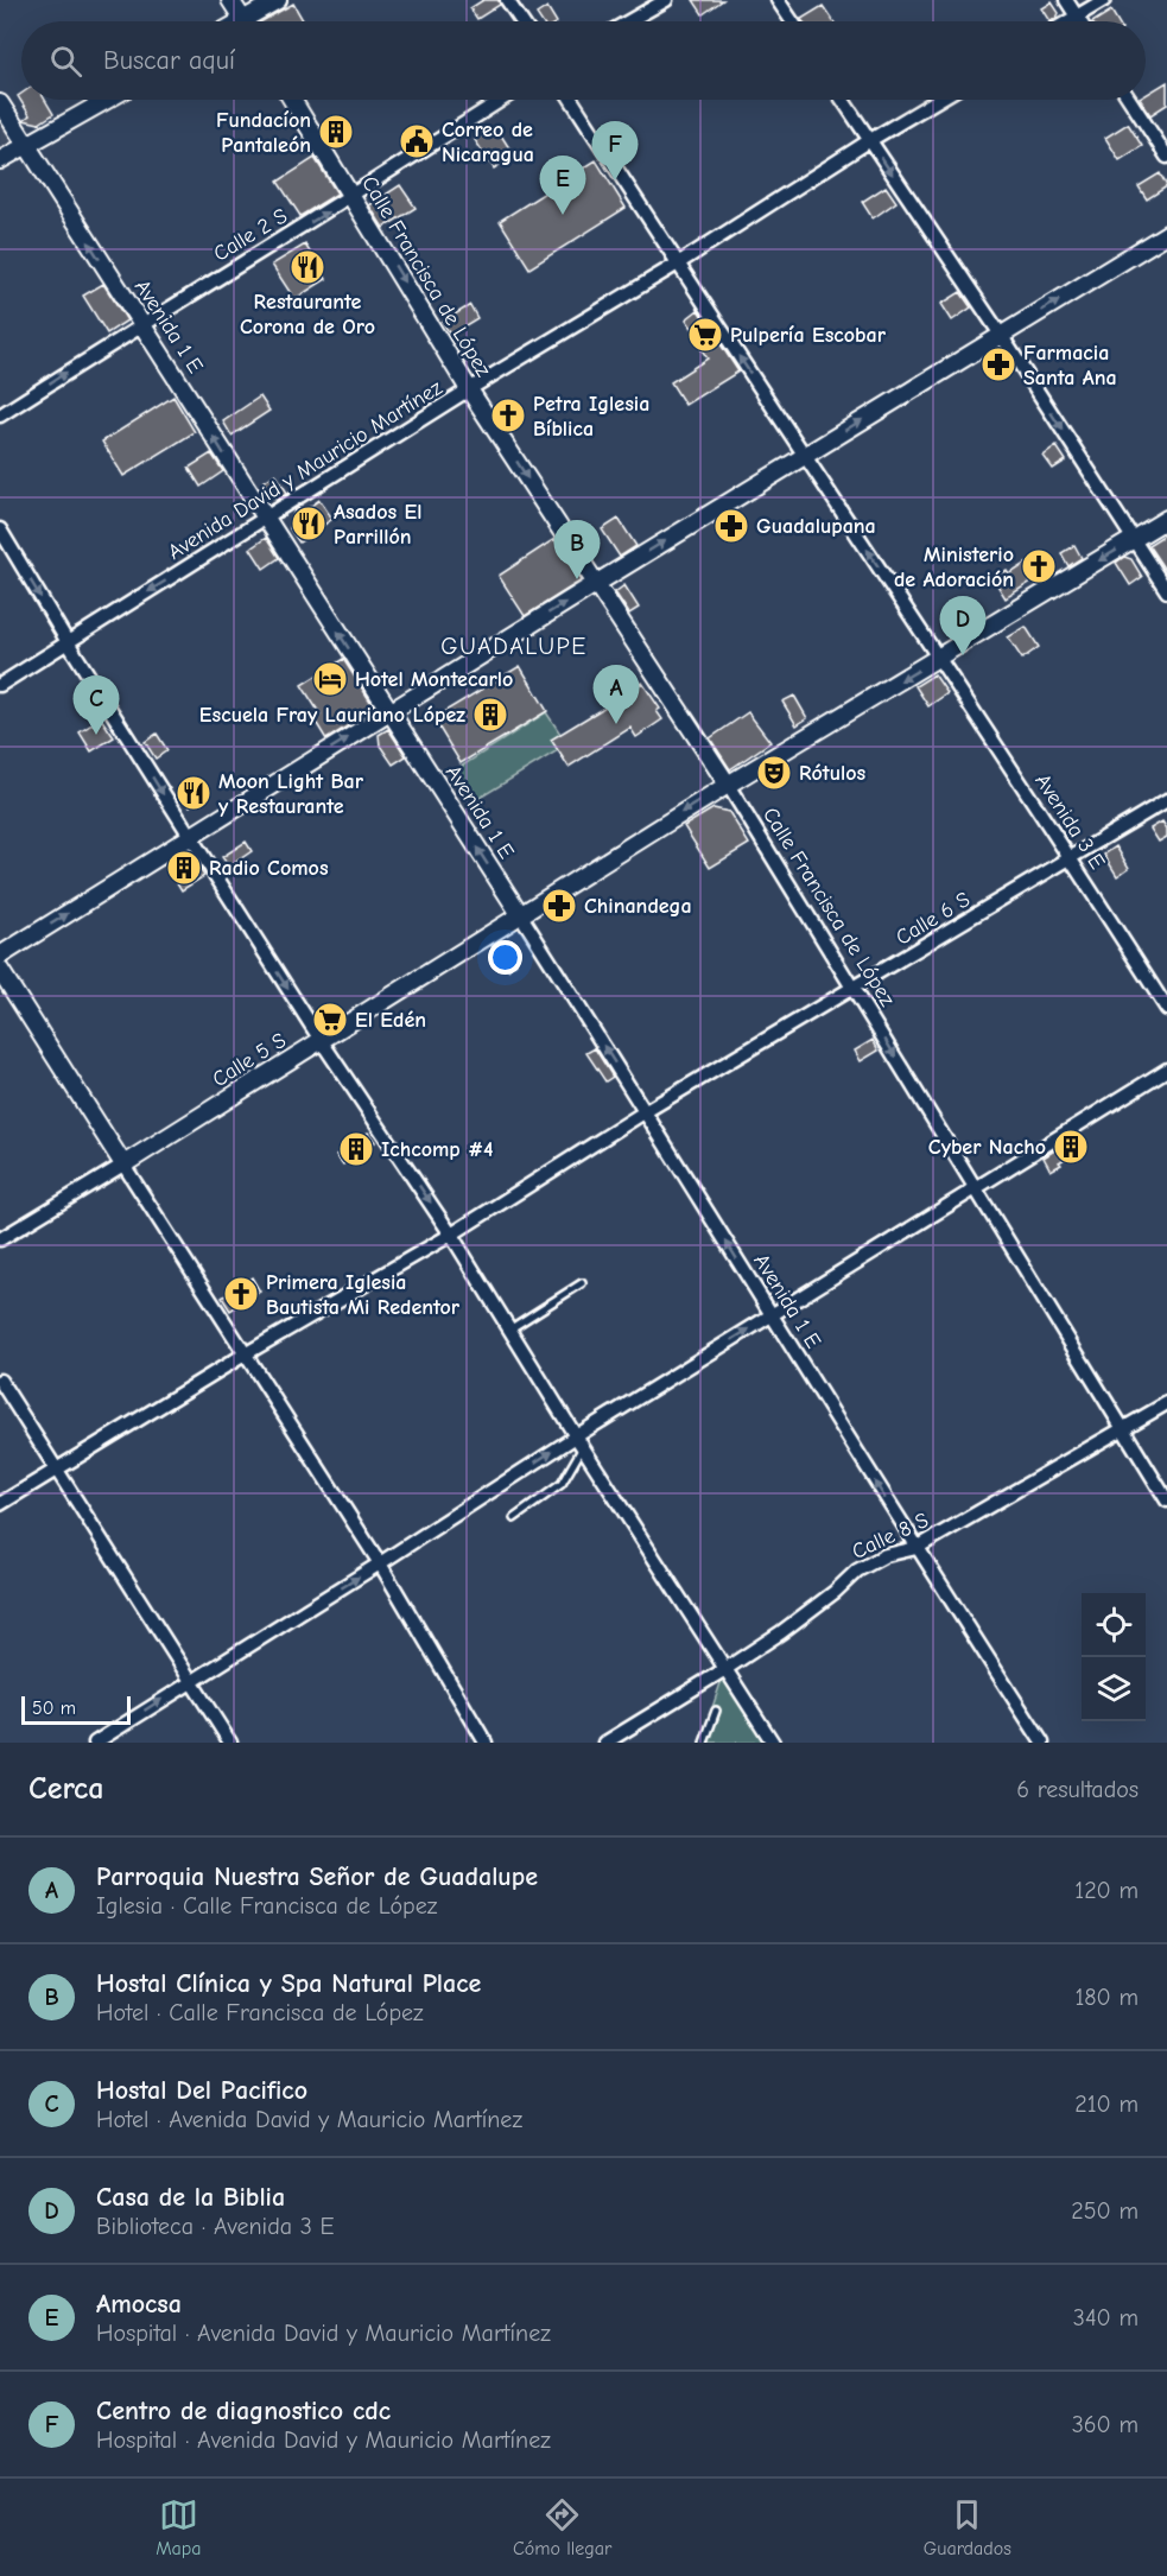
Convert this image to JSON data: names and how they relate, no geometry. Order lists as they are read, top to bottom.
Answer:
{
  "streets": {
    "street": [
      "Calle 2 S",
      "Calle Francisca de López",
      "Avenida 1 E",
      "Avenida David y Mauricio Martínez",
      "Avenida 3 E",
      "Calle 6 S",
      "Calle 5 S",
      "Calle 8 S"
    ]
  },
  "crossings": [
    ["Calle 2 S", "Calle Francisca de López"],
    ["Calle 2 S", "Avenida 1 E"],
    ["Calle Francisca de López", "Avenida David y Mauricio Martínez"],
    ["Calle Francisca de López", "Calle 6 S"],
    ["Calle Francisca de López", "Calle 5 S"],
    ["Calle Francisca de López", "Calle 8 S"],
    ["Avenida 1 E", "Avenida David y Mauricio Martínez"],
    ["Avenida 1 E", "Calle 6 S"],
    ["Avenida 1 E", "Calle 5 S"],
    ["Avenida 1 E", "Calle 8 S"],
    ["Avenida David y Mauricio Martínez", "Avenida 3 E"],
    ["Avenida 3 E", "Calle 6 S"],
    ["Avenida 3 E", "Calle 5 S"]
  ],
  "one_way": [
    "Calle 2 S",
    "Calle Francisca de López",
    "Avenida 1 E",
    "Avenida 3 E",
    "Calle 5 S"
  ],
  "districts": ["GUADALUPE"],
  "places": {
    "building": [
      "Fundacíon Pantaleón",
      "Escuela Fray Lauriano López",
      "Radio Comos",
      "Cyber Nacho",
      "Ichcomp #4"
    ],
    "public building": ["Correo de Nicaragua"],
    "restaurant": ["Restaurante Corona de Oro", "Asados El Parrillón", "Moon Light Bar y Restaurante"],
    "supermarket": ["Pulpería Escobar", "El Edén"],
    "pharmacy": ["Farmacia Santa Ana", "Guadalupana", "Chinandega"],
    "church": ["Petra Iglesia Bíblica", "Ministerio de Adoración", "Primera Iglesia Bautista Mi Redentor"],
    "hotel": ["Hotel Montecarlo"],
    "theatre": ["Rótulos"]
  },
  "scale_bar": "50 m",
  "page": {
    "search": "Buscar aquí",
    "pins": [
      "F",
      "E",
      "B",
      "D",
      "A",
      "C"
    ],
    "scale": "50 m",
    "heading": ["Cerca", "6 resultados"],
    "list": [
      {
        "mark": "A",
        "name": "Parroquia Nuestra Señor de Guadalupe",
        "note": "Iglesia · Calle Francisca de López",
        "value": "120 m"
      },
      {
        "mark": "B",
        "name": "Hostal Clínica y Spa Natural Place",
        "note": "Hotel · Calle Francisca de López",
        "value": "180 m"
      },
      {
        "mark": "C",
        "name": "Hostal Del Pacifico",
        "note": "Hotel · Avenida David y Mauricio Martínez",
        "value": "210 m"
      },
      {
        "mark": "D",
        "name": "Casa de la Biblia",
        "note": "Biblioteca · Avenida 3 E",
        "value": "250 m"
      },
      {
        "mark": "E",
        "name": "Amocsa",
        "note": "Hospital · Avenida David y Mauricio Martínez",
        "value": "340 m"
      },
      {
        "mark": "F",
        "name": "Centro de diagnostico cdc",
        "note": "Hospital · Avenida David y Mauricio Martínez",
        "value": "360 m"
      }
    ],
    "nav": ["Mapa", "Cómo llegar", "Guardados"]
  }
}
